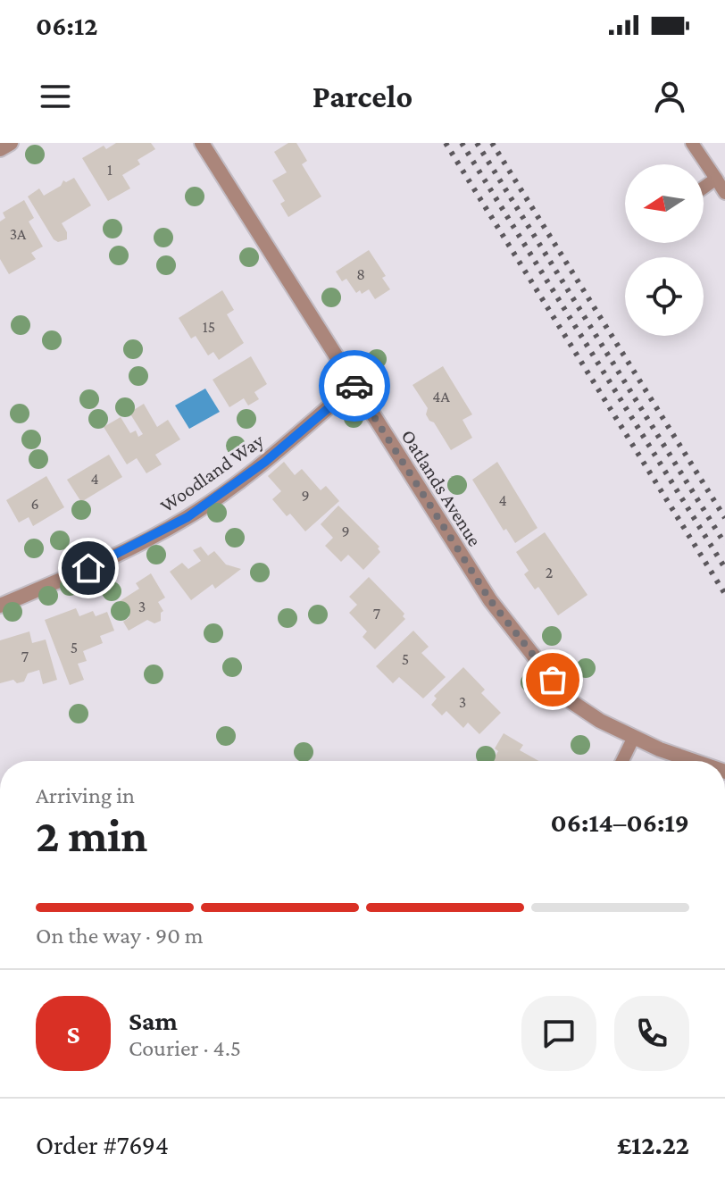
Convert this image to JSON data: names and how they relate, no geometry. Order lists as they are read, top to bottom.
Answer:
{
  "streets": {
    "street": ["Woodland Way", "Oatlands Avenue"]
  },
  "crossings": [
    ["Woodland Way", "Oatlands Avenue"]
  ],
  "house_numbers": [
    "1",
    "3A",
    "8",
    "15",
    "4A",
    "4",
    "9",
    "4",
    "6",
    "9",
    "2",
    "3",
    "7",
    "5",
    "7",
    "5",
    "3"
  ],
  "north": "left",
  "page": {
    "status": "06:12",
    "header": "Parcelo",
    "heading": ["2 min", "Arriving in", "06:14–06:19"],
    "panel": [
      "Sam",
      "Courier · 4.5",
      "Order #7694",
      "£12.22"
    ],
    "bar": "On the way · 90 m",
    "round": "S"
  }
}
